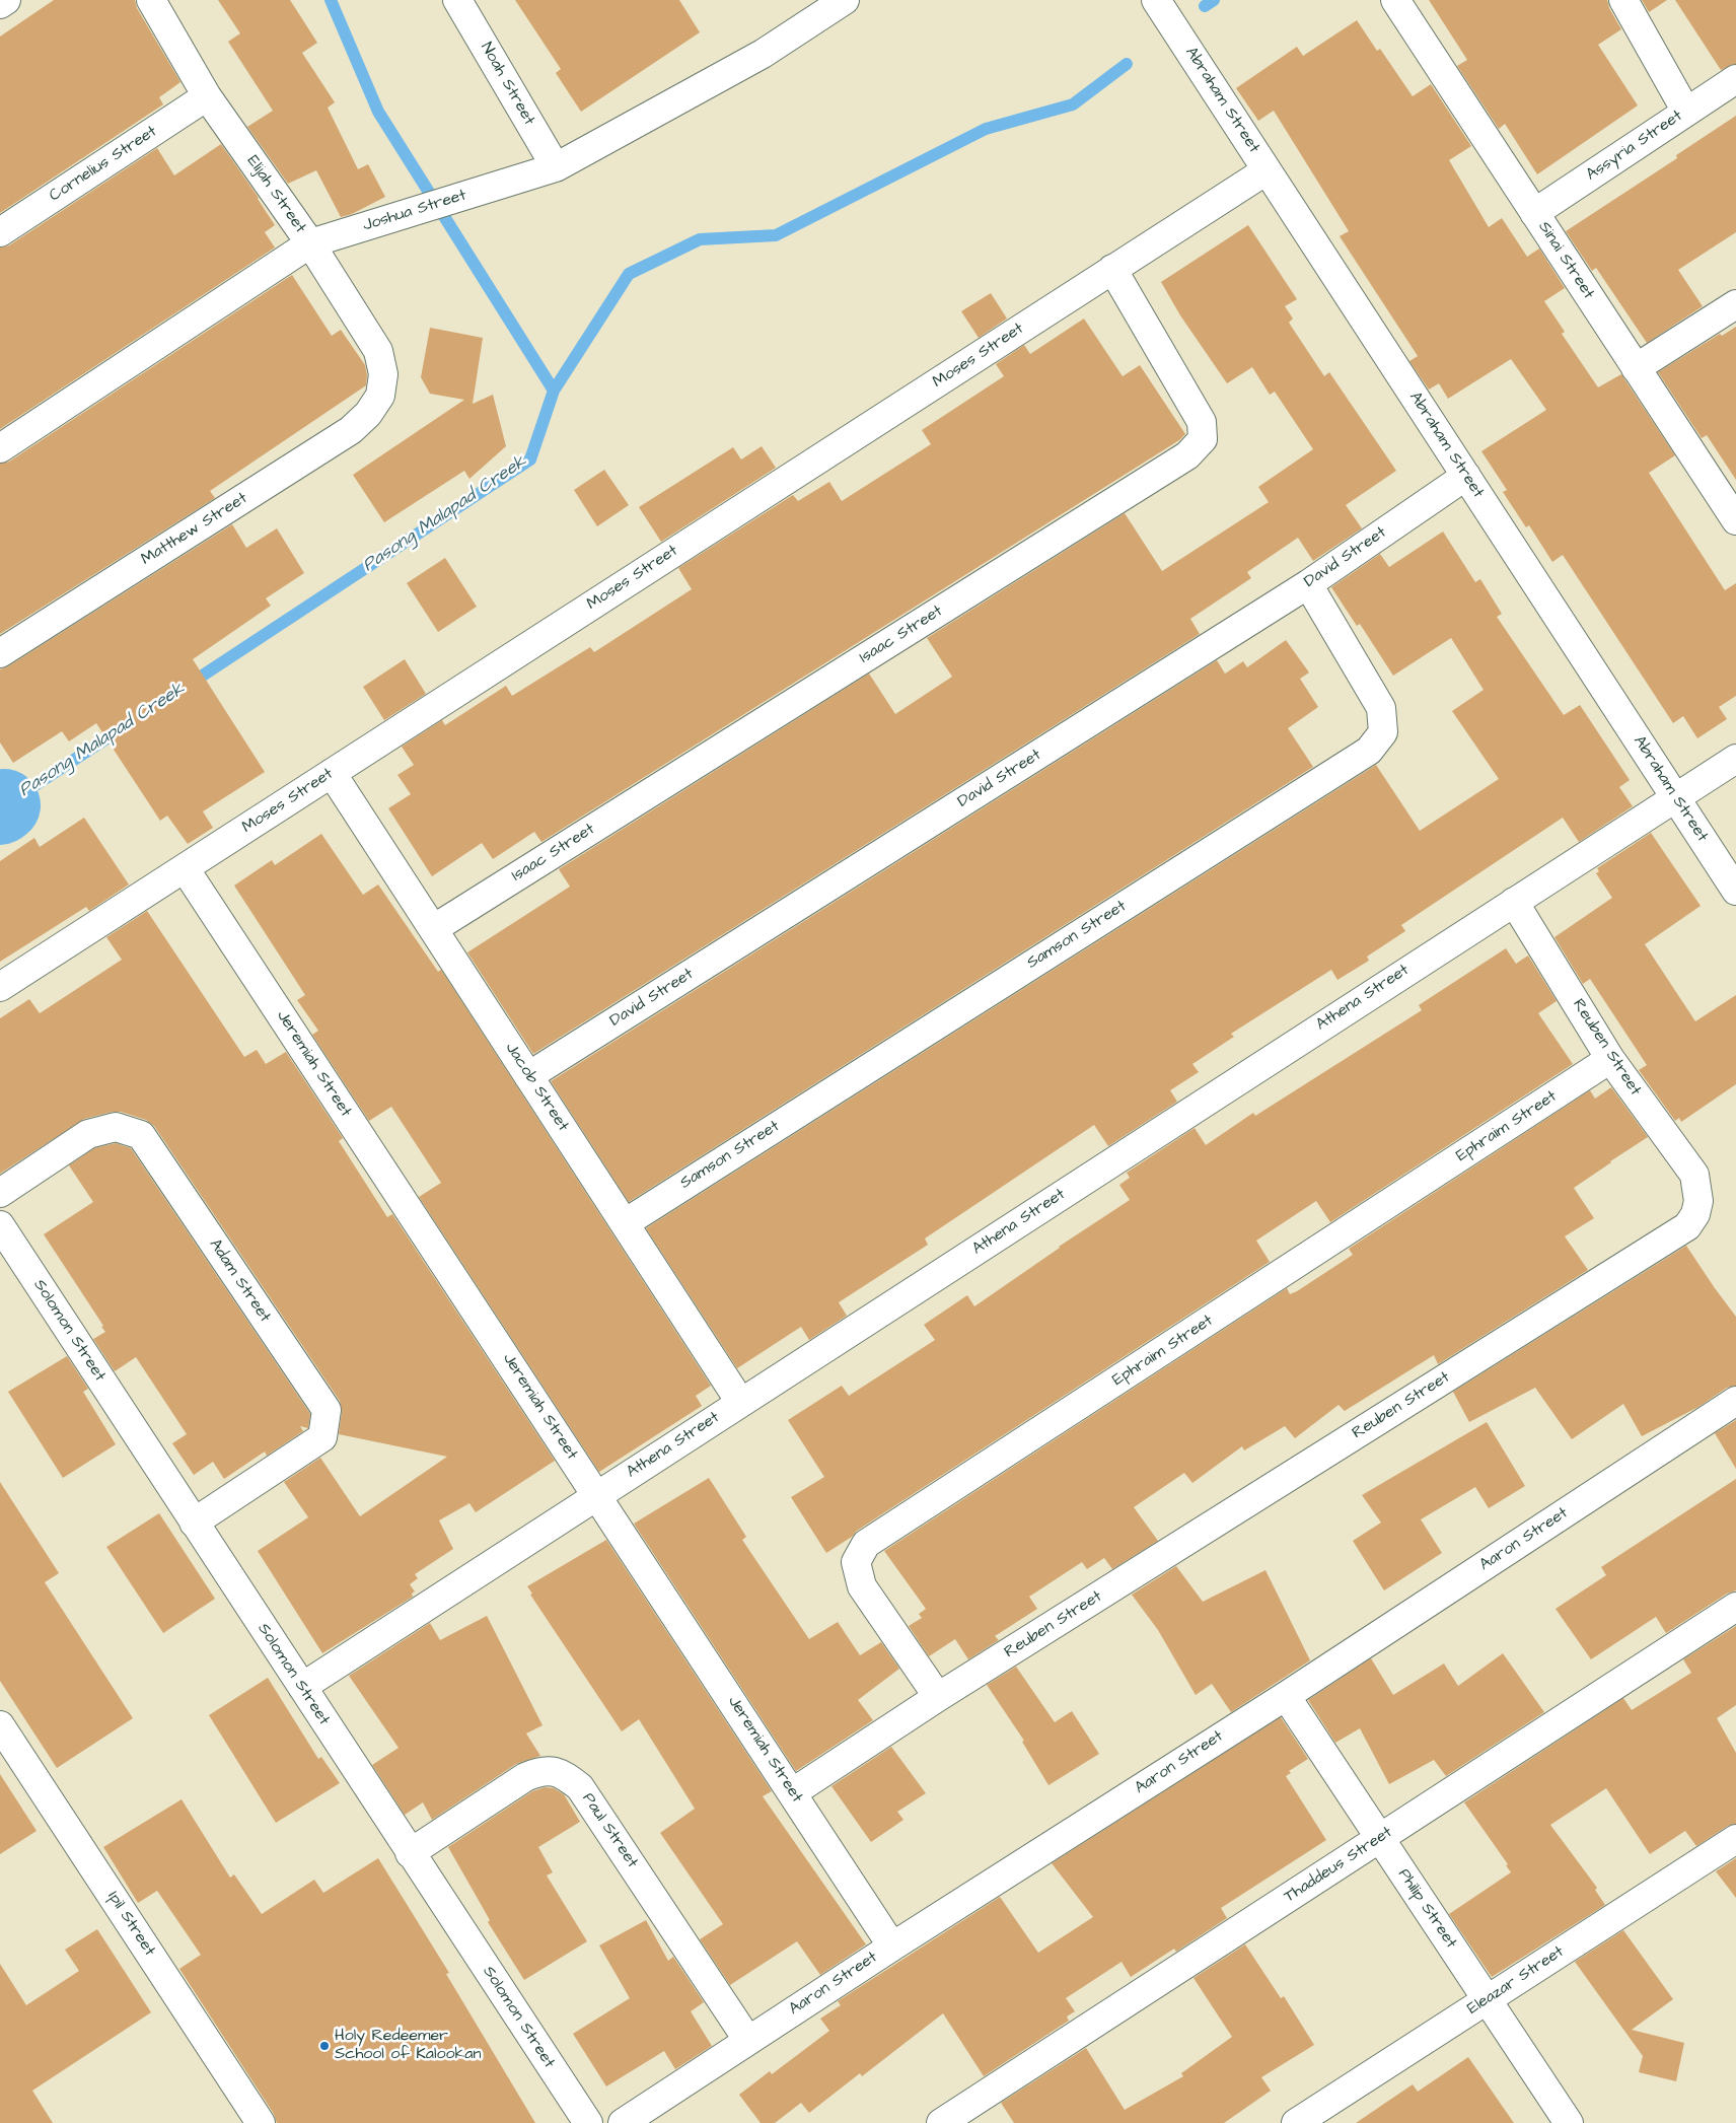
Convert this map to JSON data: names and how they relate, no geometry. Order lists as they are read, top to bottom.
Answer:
{
  "streets": {
    "street": [
      "Noah Street",
      "Abraham Street",
      "Assyria Street",
      "Cornelius Street",
      "Elijah Street",
      "Joshua Street",
      "Sinai Street",
      "Moses Street",
      "Matthew Street",
      "David Street",
      "Isaac Street",
      "Samson Street",
      "Athena Street",
      "Reuben Street",
      "Jeremiah Street",
      "Jacob Street",
      "Ephraim Street",
      "Adam Street",
      "Solomon Street",
      "Aaron Street",
      "Paul Street",
      "Thaddeus Street",
      "Philip Street",
      "Ipil Street",
      "Eleazar Street"
    ]
  },
  "crossings": [
    ["Noah Street", "Joshua Street"],
    ["Abraham Street", "Moses Street"],
    ["Abraham Street", "David Street"],
    ["Abraham Street", "Athena Street"],
    ["Assyria Street", "Sinai Street"],
    ["Cornelius Street", "Elijah Street"],
    ["Elijah Street", "Joshua Street"],
    ["Elijah Street", "Matthew Street"],
    ["Moses Street", "Isaac Street"],
    ["Moses Street", "Jeremiah Street"],
    ["Moses Street", "Jacob Street"],
    ["David Street", "Samson Street"],
    ["David Street", "Jacob Street"],
    ["Isaac Street", "Jacob Street"],
    ["Samson Street", "Jacob Street"],
    ["Athena Street", "Reuben Street"],
    ["Athena Street", "Jeremiah Street"],
    ["Athena Street", "Jacob Street"],
    ["Athena Street", "Solomon Street"],
    ["Reuben Street", "Jeremiah Street"],
    ["Reuben Street", "Ephraim Street"],
    ["Jeremiah Street", "Aaron Street"],
    ["Adam Street", "Solomon Street"],
    ["Solomon Street", "Paul Street"],
    ["Aaron Street", "Paul Street"],
    ["Aaron Street", "Philip Street"],
    ["Thaddeus Street", "Philip Street"],
    ["Philip Street", "Eleazar Street"]
  ],
  "water": ["Pasong Malapad Creek"],
  "places": ["Holy Redeemer School of Kalookan"]
}
